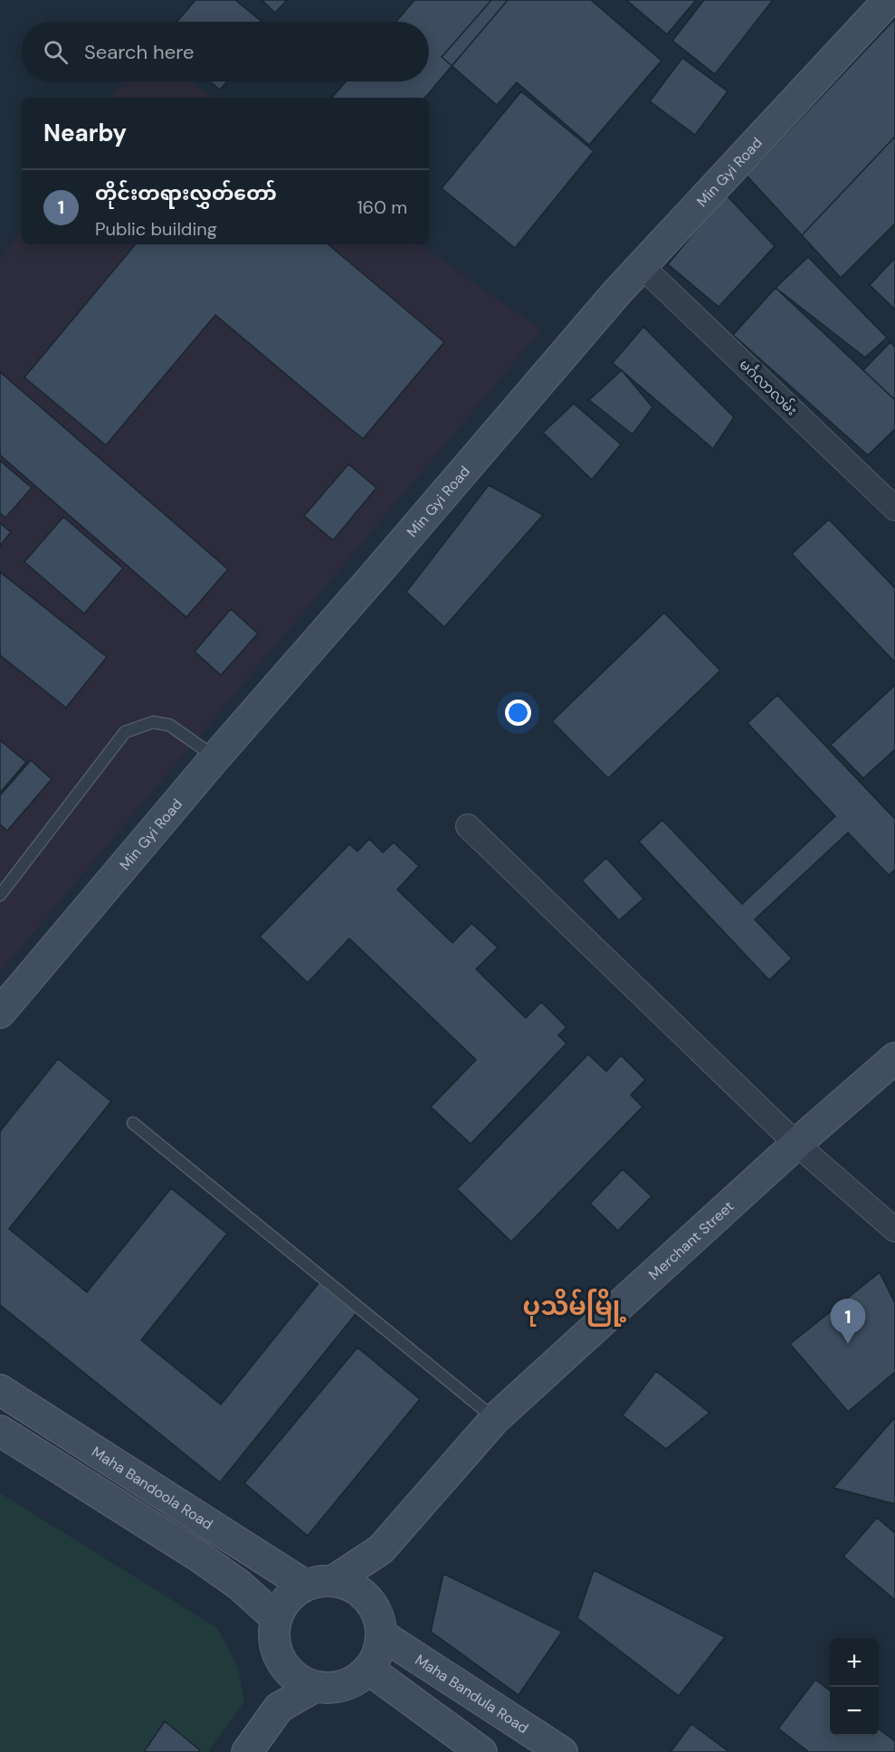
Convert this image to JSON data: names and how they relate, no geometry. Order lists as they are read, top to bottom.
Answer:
{
  "streets": {
    "main road": [
      "Min Gyi Road",
      "Merchant Street",
      "Maha Bandoola Road",
      "Maha Bandula Road"
    ],
    "street": ["မင်္ဂလာလမ်း"]
  },
  "crossings": [
    ["Min Gyi Road", "မင်္ဂလာလမ်း"],
    ["Merchant Street", "Maha Bandoola Road"],
    ["Merchant Street", "Maha Bandula Road"],
    ["Maha Bandoola Road", "Maha Bandula Road"]
  ],
  "districts": ["ပုသိမ်မြို့"],
  "page": {
    "search": "Search here",
    "heading": "Nearby",
    "list": [
      {
        "mark": "1",
        "name": "တိုင်းတရားလွှတ်တော်",
        "note": "Public building",
        "value": "160 m"
      }
    ],
    "pins": "1",
    "map_buttons": ["+", "−"]
  }
}
